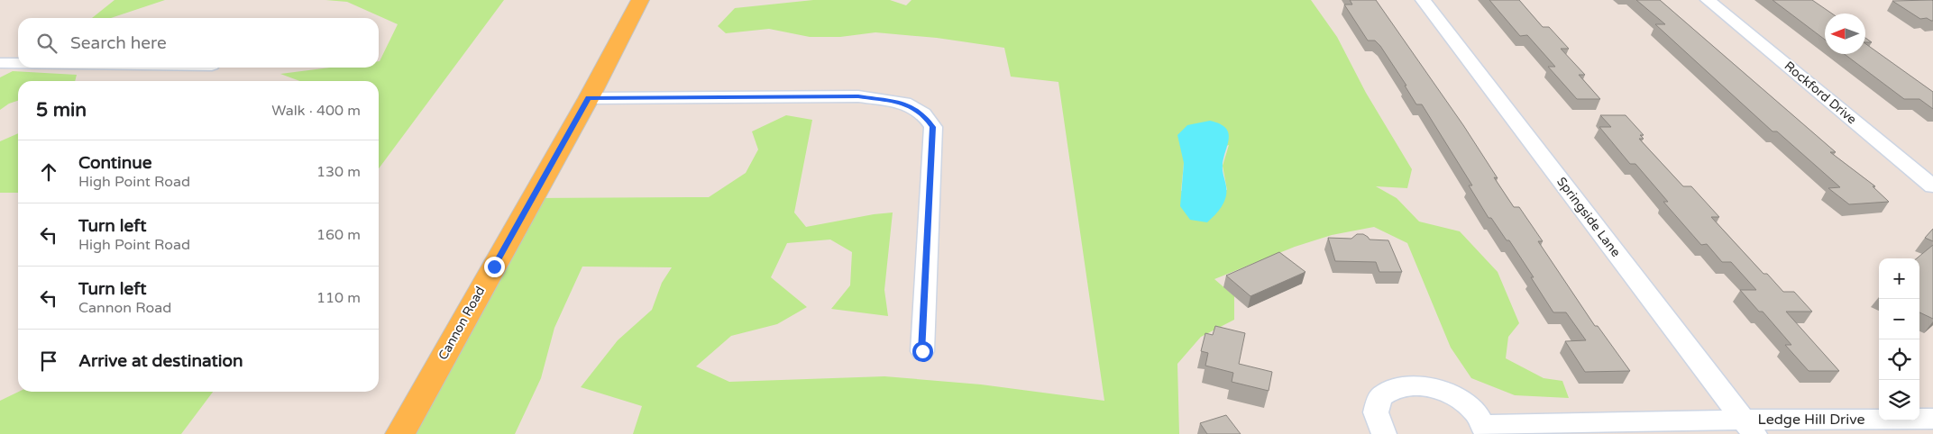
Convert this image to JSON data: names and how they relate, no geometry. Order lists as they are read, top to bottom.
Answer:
{
  "streets": {
    "main road": ["Cannon Road"],
    "street": ["Rockford Drive", "Springside Lane", "Ledge Hill Drive"]
  },
  "crossings": [
    ["Springside Lane", "Ledge Hill Drive"]
  ],
  "north": "left",
  "page": {
    "search": "Search here",
    "heading": ["5 min", "Walk · 400 m"],
    "list": [
      ["Continue", "High Point Road", "130 m"],
      ["Turn left", "High Point Road", "160 m"],
      ["Turn left", "Cannon Road", "110 m"],
      "Arrive at destination"
    ],
    "map_buttons": ["+", "−"]
  }
}
